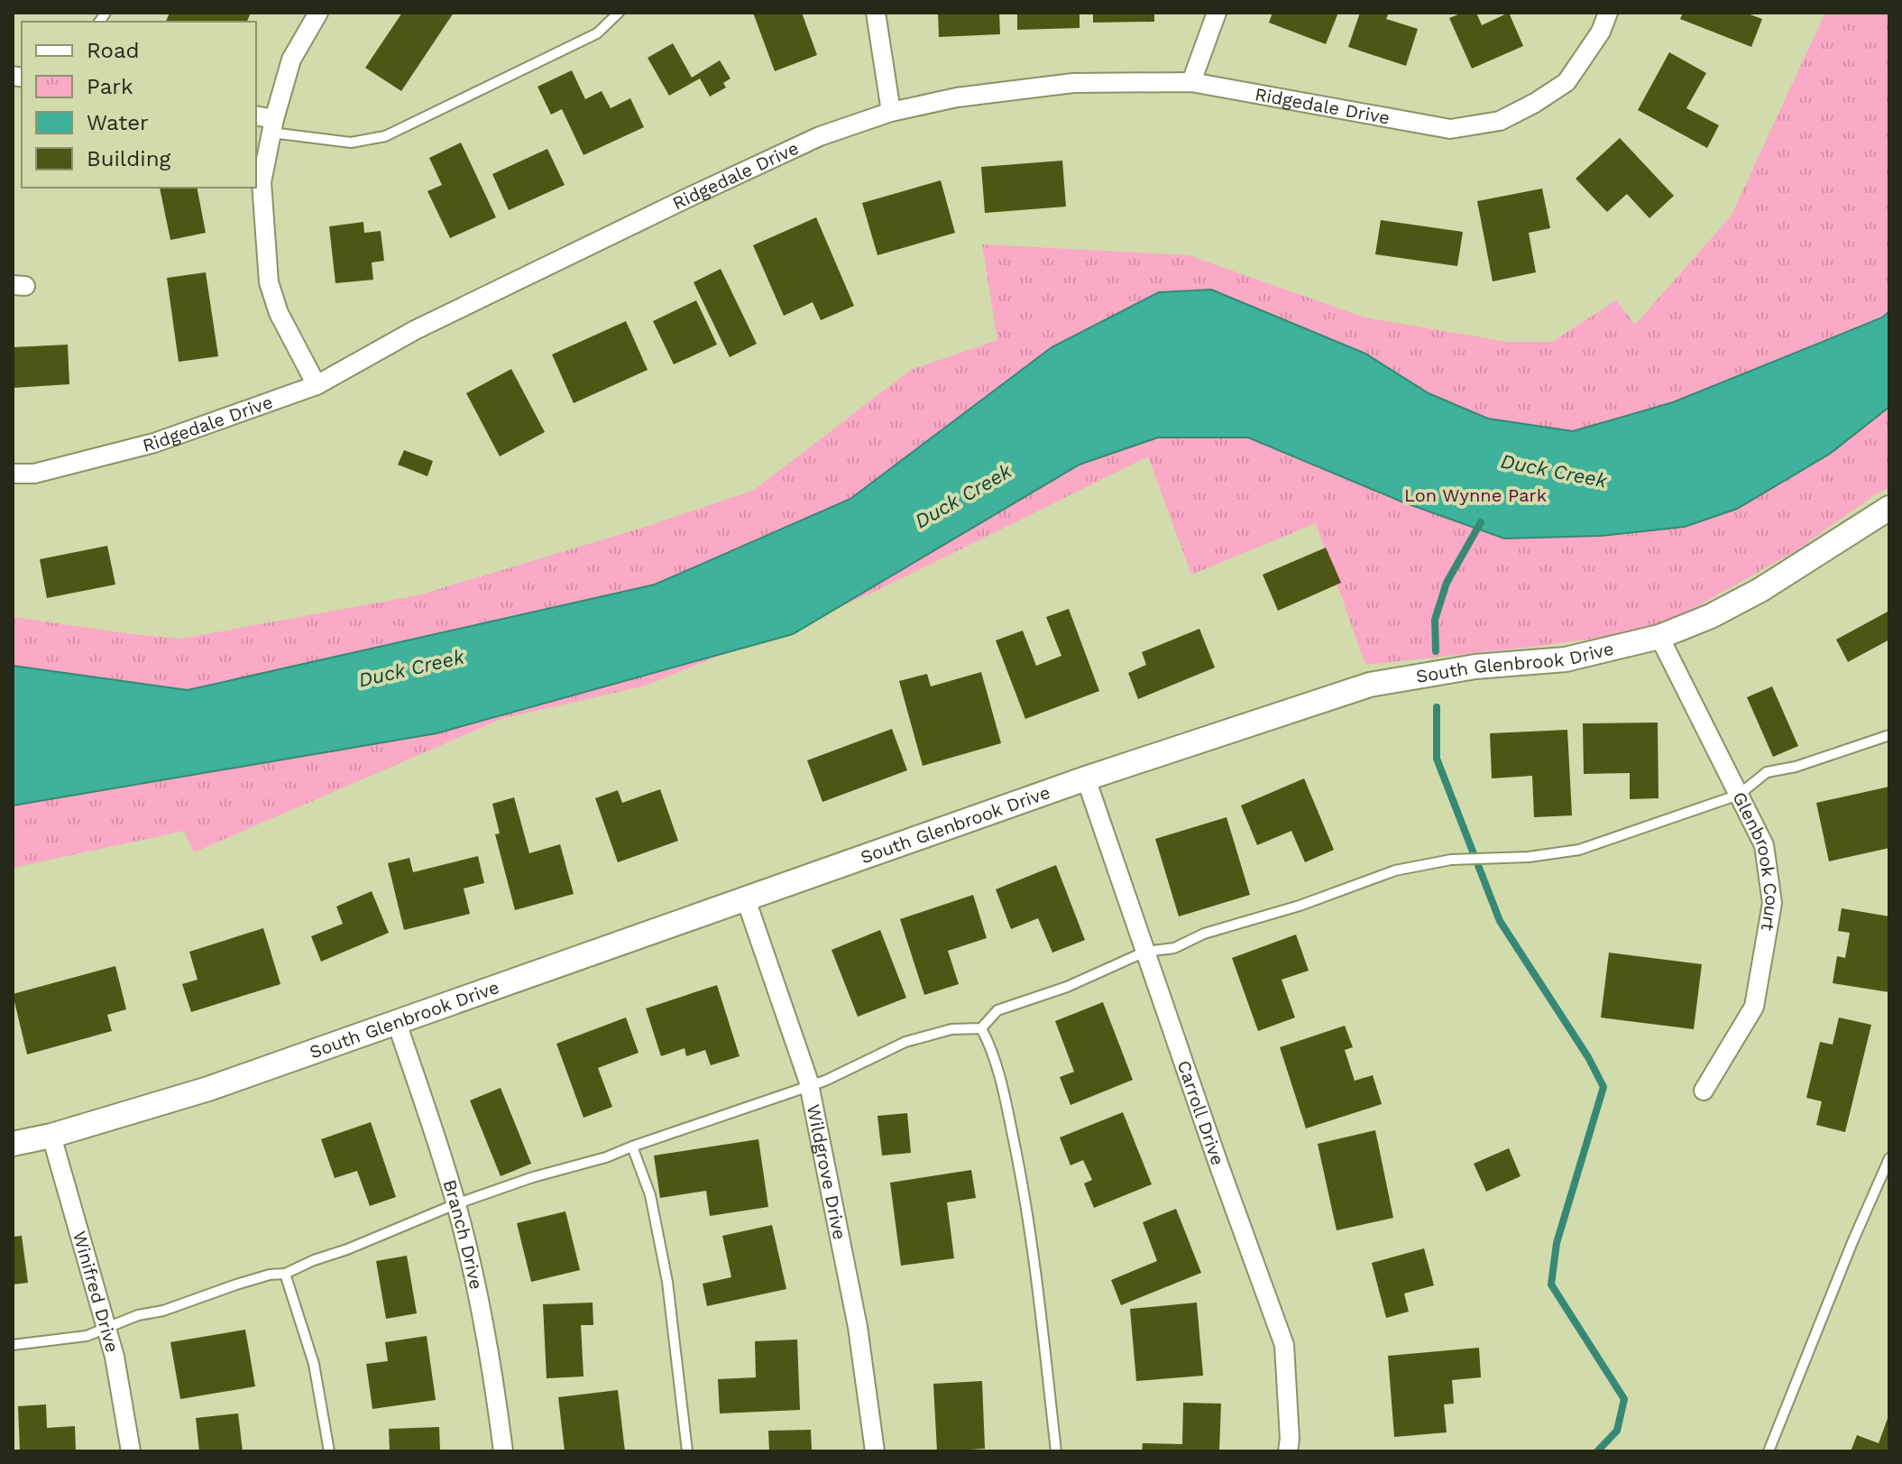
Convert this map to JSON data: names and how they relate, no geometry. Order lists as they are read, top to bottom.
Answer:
{
  "streets": {
    "street": [
      "Ridgedale Drive",
      "South Glenbrook Drive",
      "Glenbrook Court",
      "Carroll Drive",
      "Wildgrove Drive",
      "Branch Drive",
      "Winifred Drive"
    ]
  },
  "crossings": [
    ["South Glenbrook Drive", "Glenbrook Court"],
    ["South Glenbrook Drive", "Carroll Drive"],
    ["South Glenbrook Drive", "Wildgrove Drive"],
    ["South Glenbrook Drive", "Branch Drive"],
    ["South Glenbrook Drive", "Winifred Drive"]
  ],
  "water": ["Duck Creek"],
  "parks": ["Lon Wynne Park"],
  "legend": [
    "Road",
    "Park",
    "Water",
    "Building"
  ]
}
